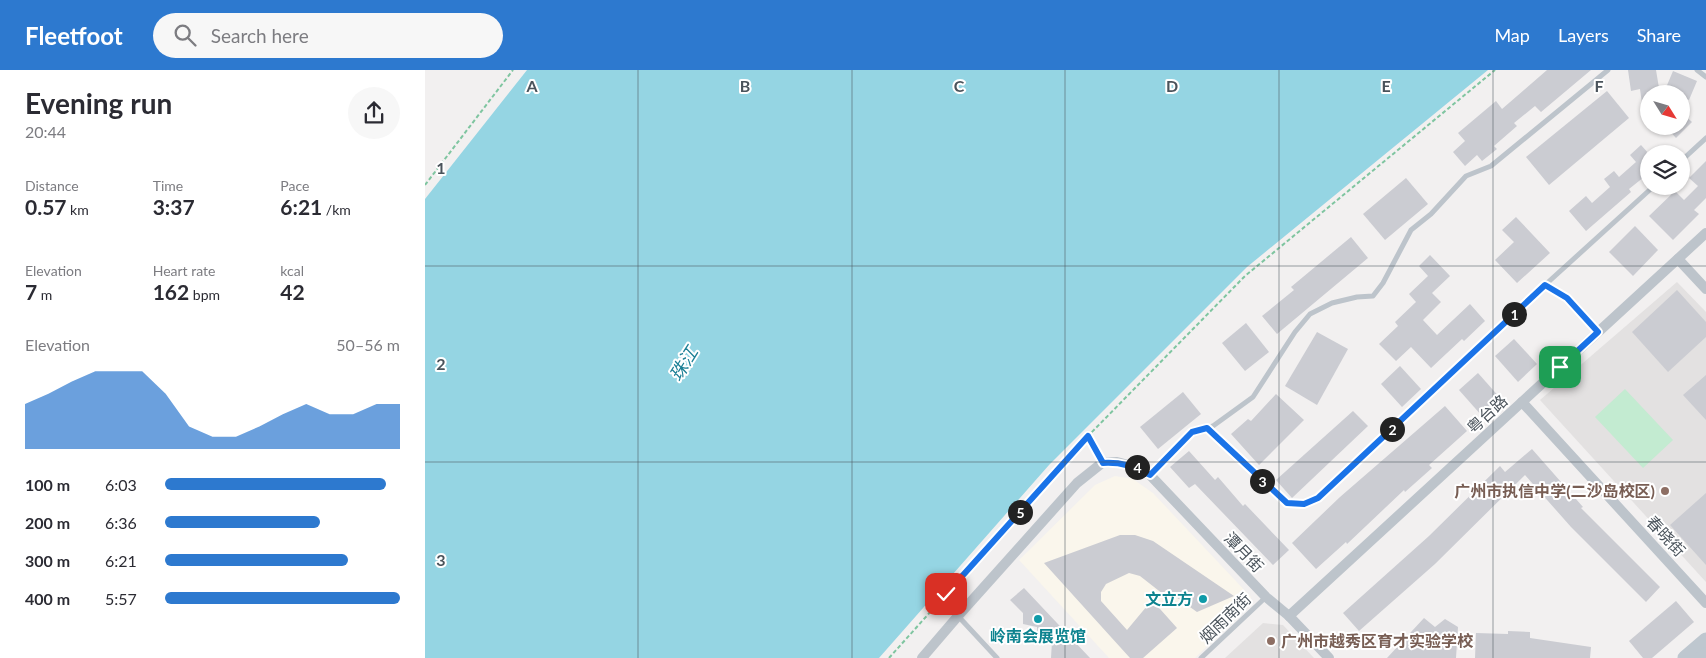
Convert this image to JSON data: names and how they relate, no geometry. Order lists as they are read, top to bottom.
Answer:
{
  "streets": {
    "street": ["粤台路", "春晓街", "潭月街"],
    "lane": ["烟雨南街"]
  },
  "crossings": [
    ["粤台路", "春晓街"],
    ["粤台路", "潭月街"],
    ["潭月街", "烟雨南街"]
  ],
  "water": ["珠江"],
  "places": [
    "广州市执信中学(二沙岛校区)",
    "文立方",
    "岭南会展览馆",
    "广州市越秀区育才实验学校"
  ],
  "north": "bottom right",
  "page": {
    "header": "Fleetfoot",
    "search": "Search here",
    "nav": ["Map", "Layers", "Share"],
    "heading": ["Evening run", "20:44"],
    "stats": [
      ["Distance", "0.57 km"],
      ["Time", "3:37"],
      ["Pace", "6:21 /km"],
      ["Elevation", "7 m"],
      ["Heart rate", "162 bpm"],
      ["kcal", "42"]
    ],
    "pins": [
      "1",
      "2",
      "4",
      "3",
      "5"
    ],
    "chart": ["Elevation", "50–56 m"],
    "list": [
      {
        "name": "100 m",
        "note": "6:03"
      },
      {
        "name": "200 m",
        "note": "6:36"
      },
      {
        "name": "300 m",
        "note": "6:21"
      },
      {
        "name": "400 m",
        "note": "5:57"
      }
    ]
  },
  "grid": {
    "columns": [
      "A",
      "B",
      "C",
      "D",
      "E",
      "F"
    ],
    "rows": ["1", "2", "3"]
  }
}
